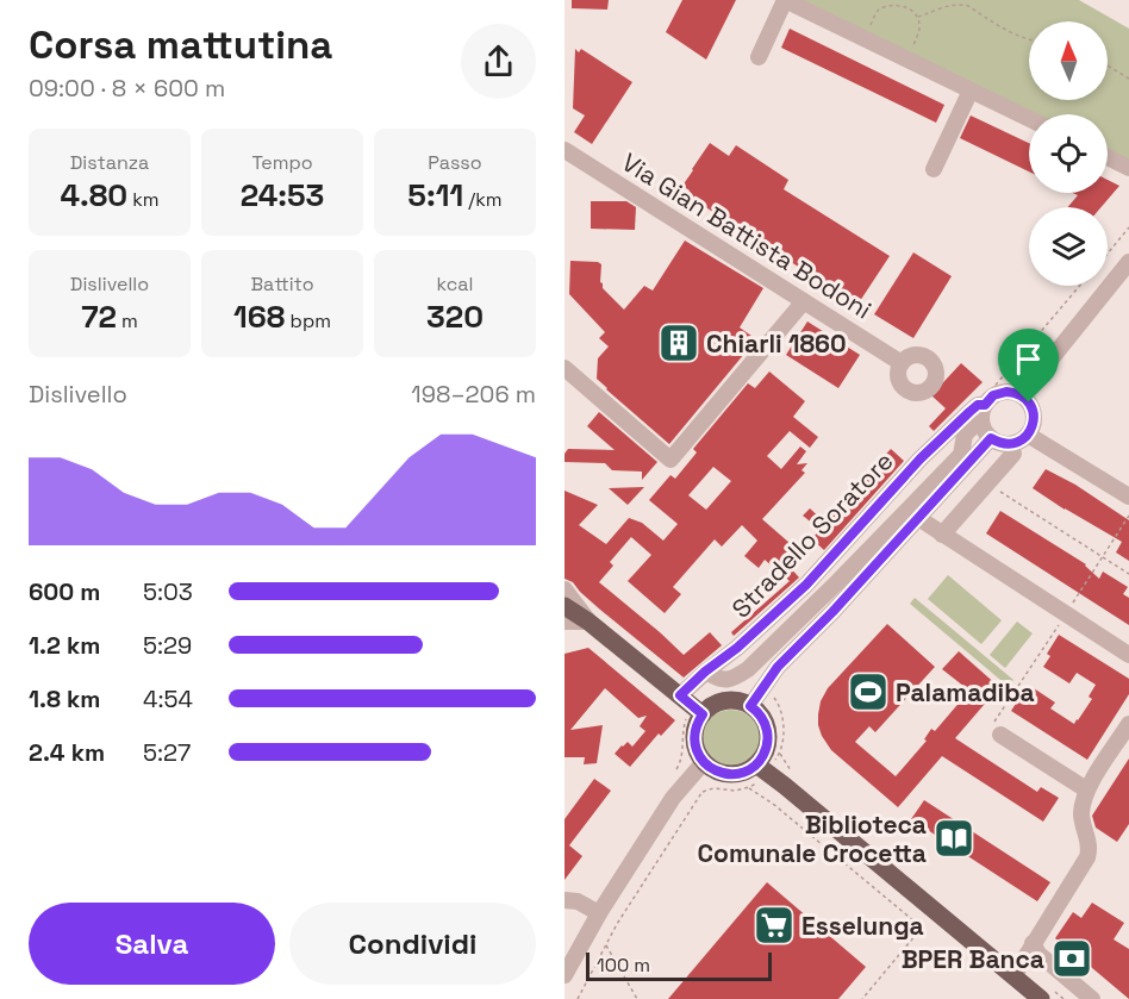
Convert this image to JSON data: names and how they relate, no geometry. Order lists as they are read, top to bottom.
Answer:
{
  "streets": {
    "street": ["Via Gian Battista Bodoni", "Stradello Soratore"]
  },
  "places": {
    "building": ["Chiarli 1860"],
    "sports": ["Palamadiba"],
    "library": ["Biblioteca Comunale Crocetta"],
    "supermarket": ["Esselunga"],
    "bank": ["BPER Banca"]
  },
  "scale_bar": "100 m",
  "north": "top",
  "page": {
    "heading": ["Corsa mattutina", "09:00 · 8 × 600 m"],
    "stats": [
      ["Distanza", "4.80 km"],
      ["Tempo", "24:53"],
      ["Passo", "5:11 /km"],
      ["Dislivello", "72 m"],
      ["Battito", "168 bpm"],
      ["kcal", "320"]
    ],
    "chart": ["Dislivello", "198–206 m"],
    "list": [
      {
        "name": "600 m",
        "note": "5:03"
      },
      {
        "name": "1.2 km",
        "note": "5:29"
      },
      {
        "name": "1.8 km",
        "note": "4:54"
      },
      {
        "name": "2.4 km",
        "note": "5:27"
      }
    ],
    "buttons": ["Salva", "Condividi"],
    "scale": "100 m"
  }
}
